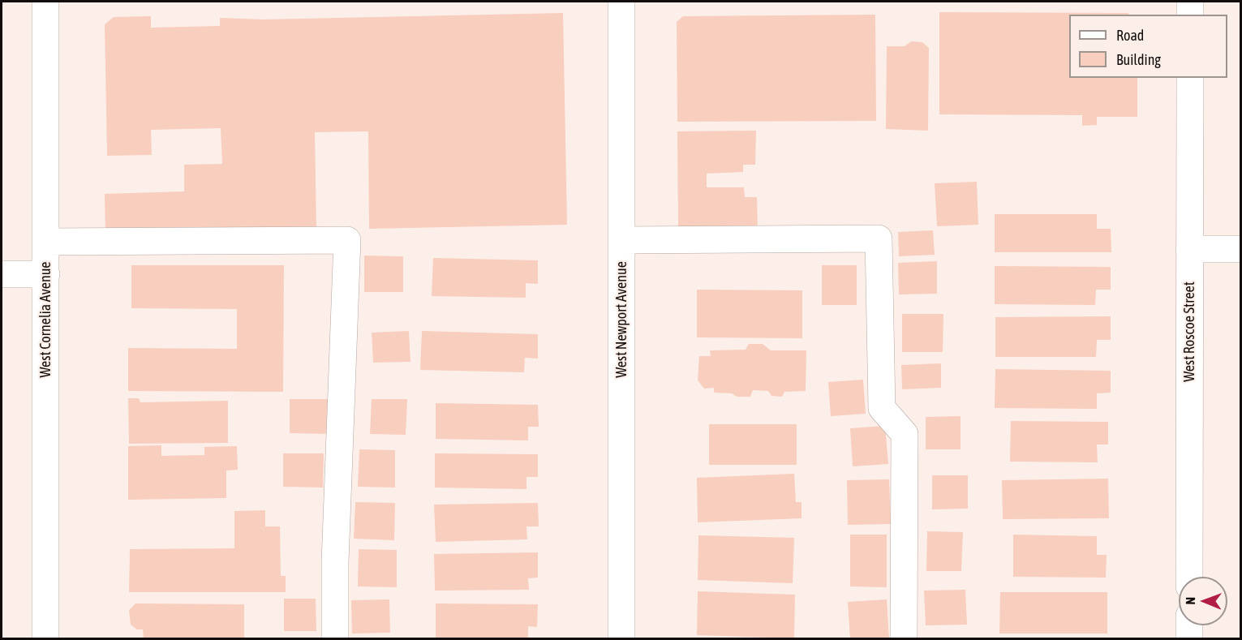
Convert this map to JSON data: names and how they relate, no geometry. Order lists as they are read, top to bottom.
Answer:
{
  "streets": {
    "street": ["West Cornelia Avenue", "West Newport Avenue", "West Roscoe Street"]
  },
  "legend": ["Road", "Building"],
  "north": "left"
}
